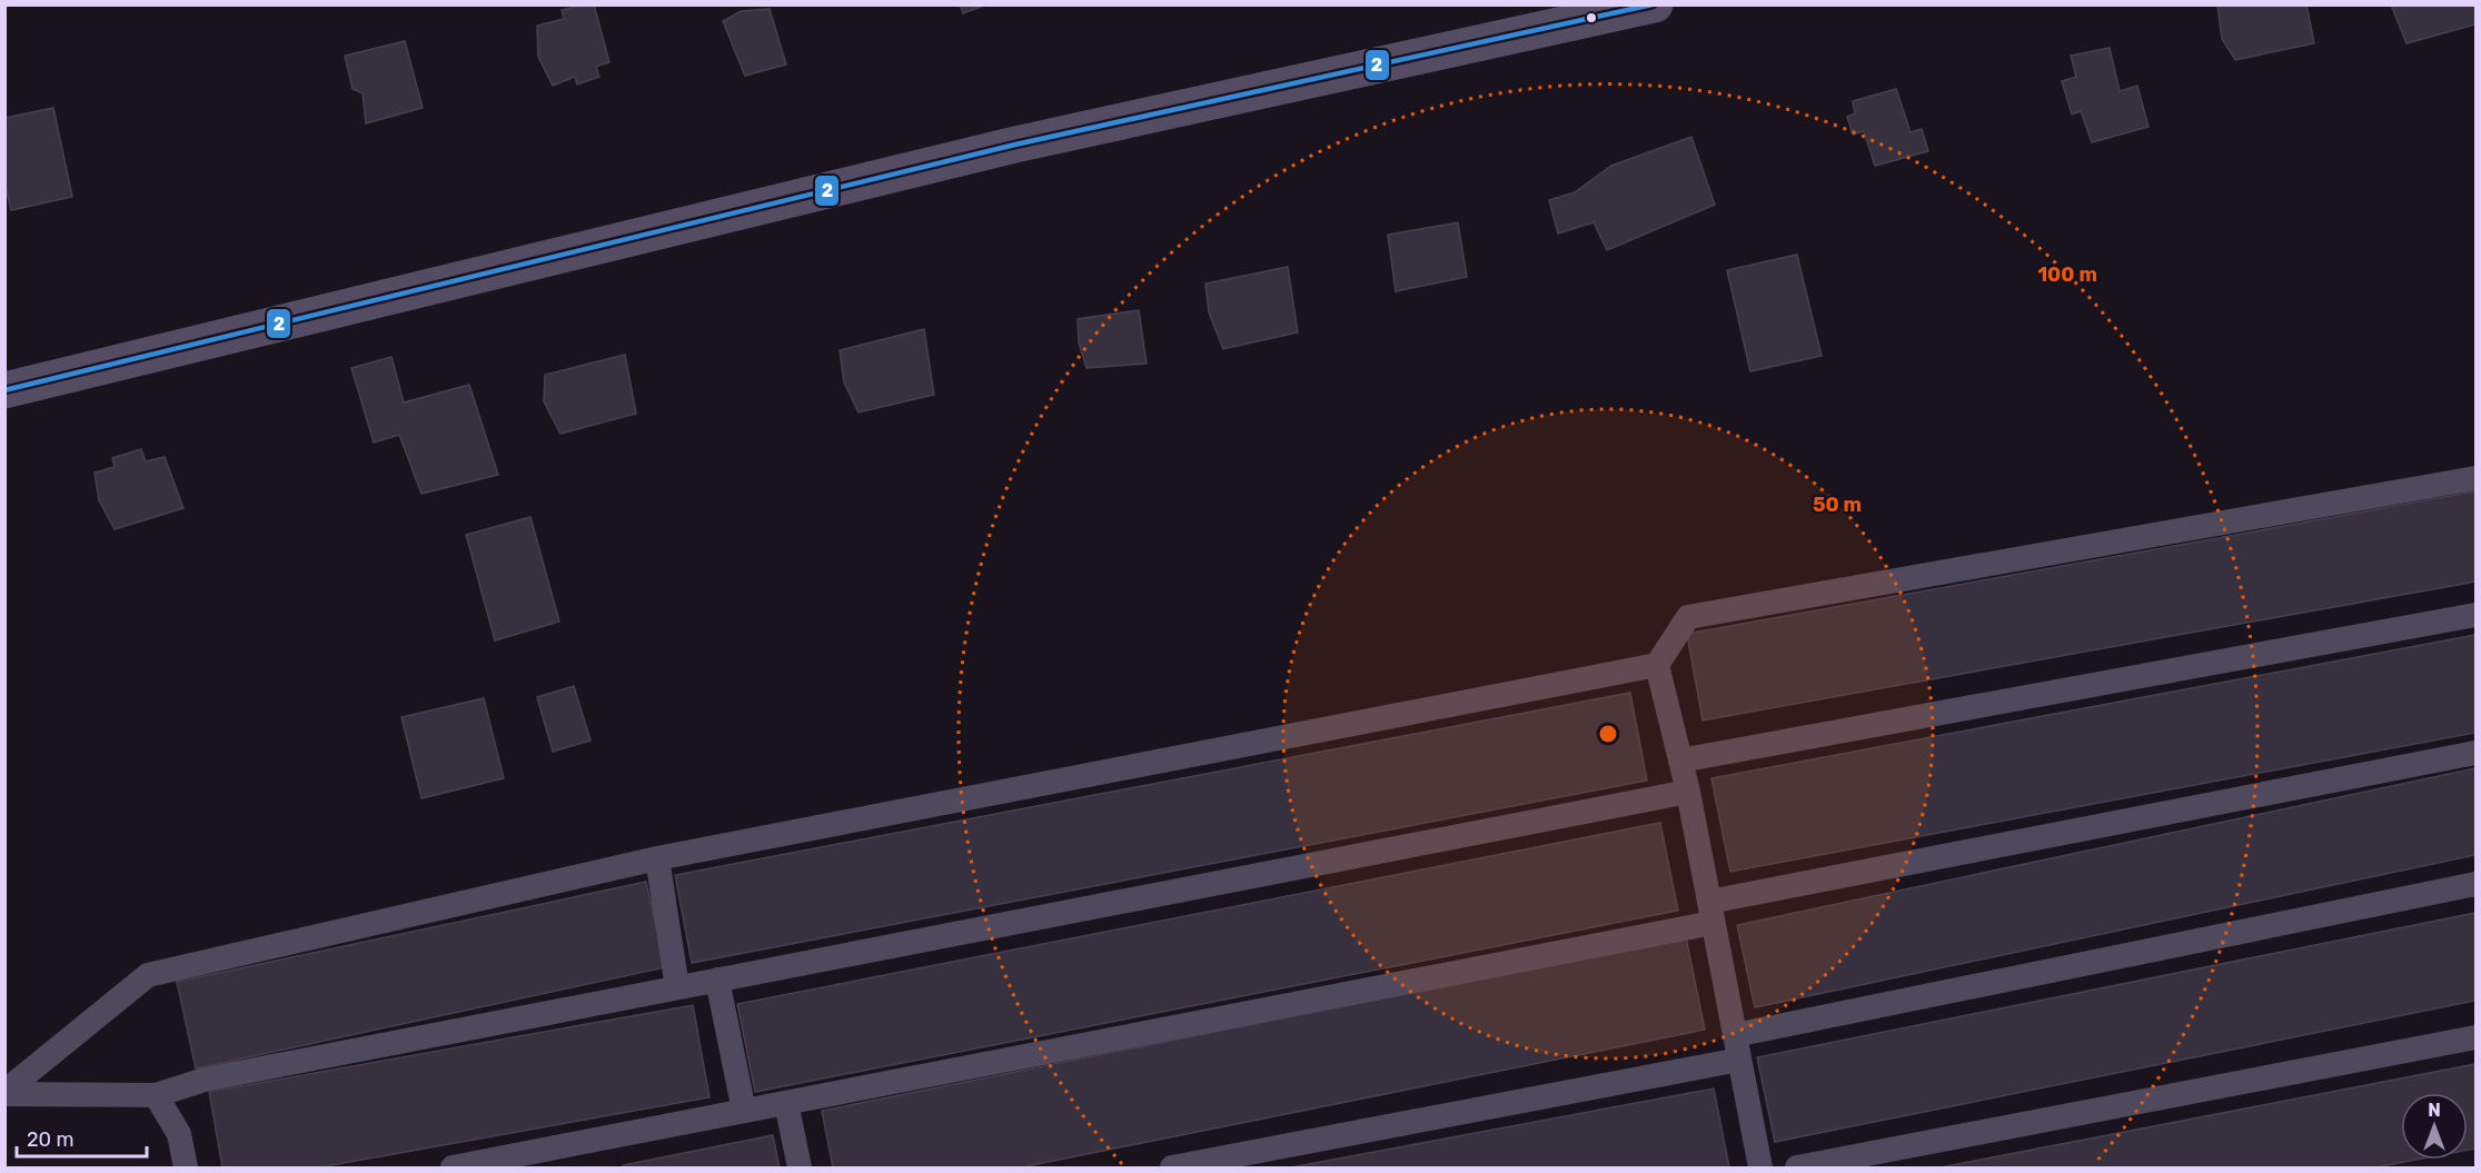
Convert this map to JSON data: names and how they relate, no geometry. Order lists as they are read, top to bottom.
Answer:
{
  "lines": ["transit line 2"],
  "scale_bar": "20 m",
  "north": "top",
  "rings": ["100 m", "50 m"]
}
